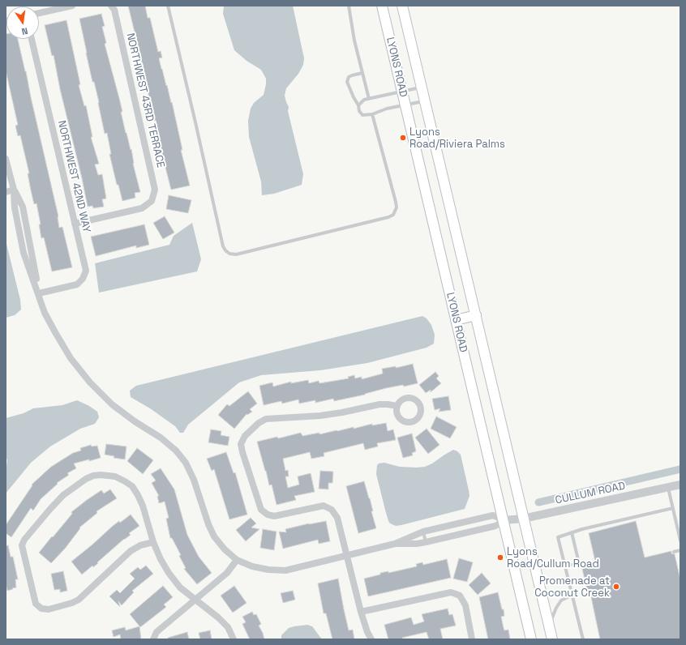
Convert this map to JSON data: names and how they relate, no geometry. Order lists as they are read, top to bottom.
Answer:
{
  "streets": {
    "main road": ["LYONS ROAD"],
    "street": ["NORTHWEST 43RD TERRACE", "NORTHWEST 42ND WAY", "CULLUM ROAD"]
  },
  "crossings": [
    ["LYONS ROAD", "CULLUM ROAD"],
    ["NORTHWEST 43RD TERRACE", "NORTHWEST 42ND WAY"]
  ],
  "places": ["Lyons Road/Riviera Palms", "Lyons Road/Cullum Road", "Promenade at Coconut Creek"],
  "north": "bottom"
}
